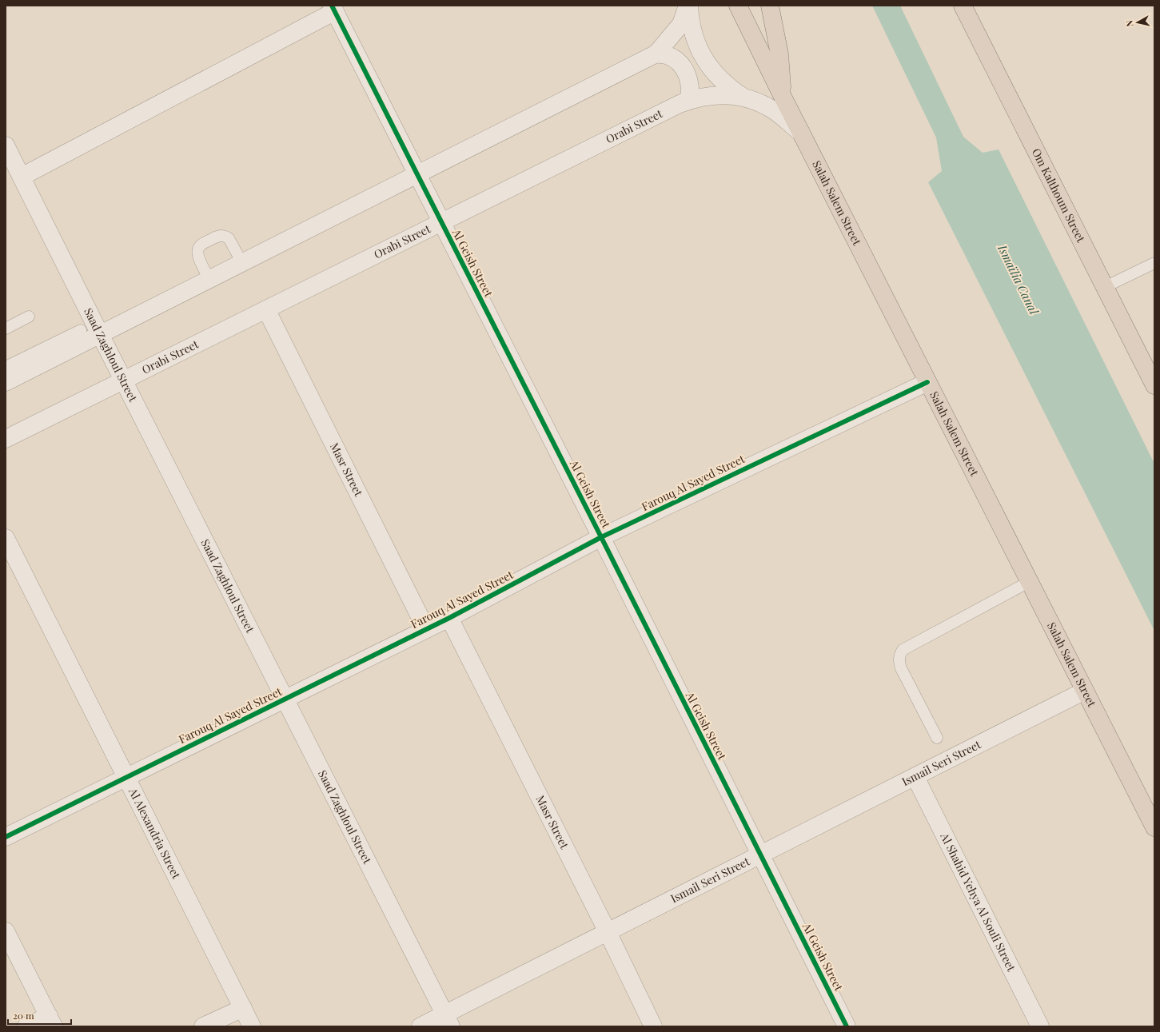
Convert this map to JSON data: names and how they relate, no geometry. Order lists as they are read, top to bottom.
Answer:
{
  "streets": {
    "highway": ["Om Kalthoum Street", "Salah Salem Street"],
    "street": [
      "Orabi Street",
      "Al Geish Street",
      "Saad Zaghloul Street",
      "Masr Street",
      "Farouq Al Sayed Street",
      "Ismail Seri Street",
      "Al Alexandria Street",
      "Al Shahid Yehya Al Souli Street"
    ]
  },
  "crossings": [
    ["Orabi Street", "Salah Salem Street"],
    ["Orabi Street", "Al Geish Street"],
    ["Orabi Street", "Saad Zaghloul Street"],
    ["Orabi Street", "Masr Street"],
    ["Salah Salem Street", "Farouq Al Sayed Street"],
    ["Salah Salem Street", "Ismail Seri Street"],
    ["Al Geish Street", "Farouq Al Sayed Street"],
    ["Al Geish Street", "Ismail Seri Street"],
    ["Saad Zaghloul Street", "Farouq Al Sayed Street"],
    ["Saad Zaghloul Street", "Ismail Seri Street"],
    ["Masr Street", "Farouq Al Sayed Street"],
    ["Masr Street", "Ismail Seri Street"],
    ["Farouq Al Sayed Street", "Al Alexandria Street"],
    ["Ismail Seri Street", "Al Shahid Yehya Al Souli Street"]
  ],
  "water": ["Ismaïlia Canal"],
  "scale_bar": "20 m",
  "north": "left"
}
